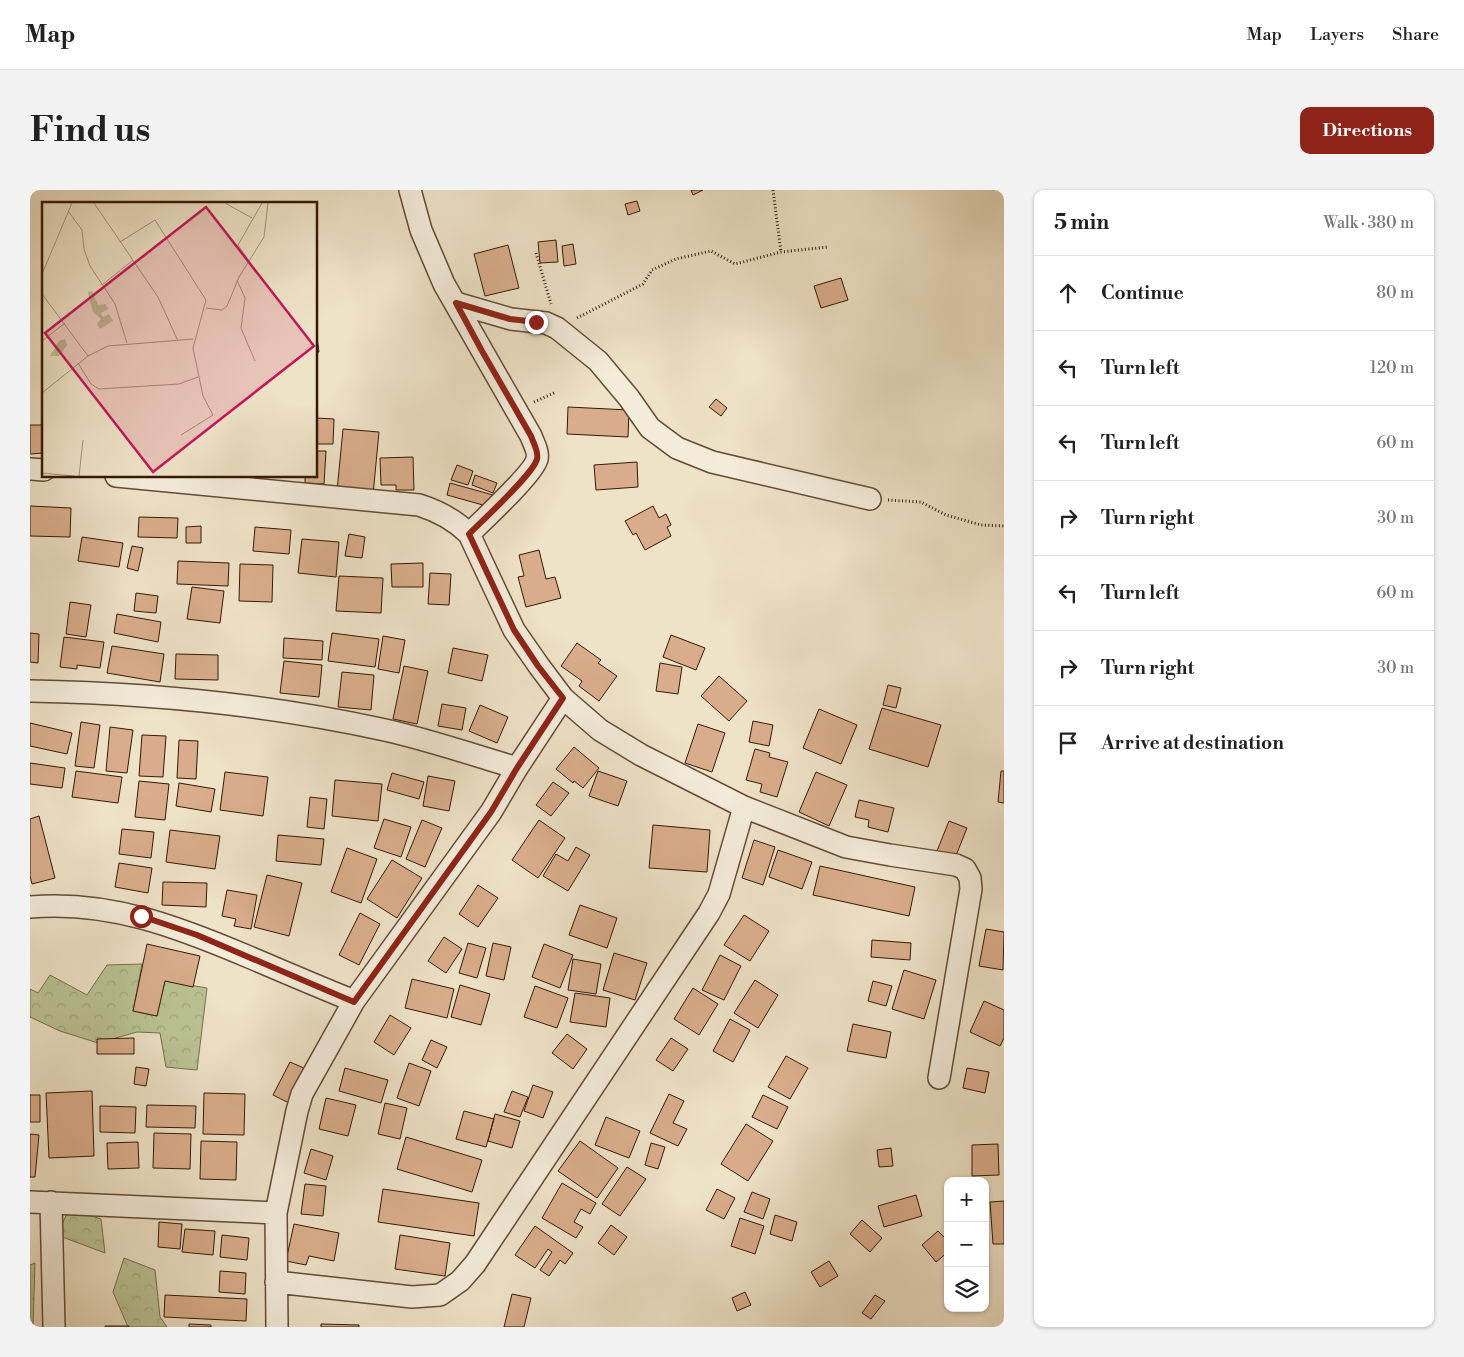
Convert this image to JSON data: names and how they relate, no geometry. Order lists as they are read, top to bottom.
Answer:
{
  "page": {
    "header": "Map",
    "nav": ["Map", "Layers", "Share"],
    "buttons": "Directions",
    "title": "Find us",
    "heading": ["5 min", "Walk · 380 m"],
    "list": [
      ["Continue", "80 m"],
      ["Turn left", "120 m"],
      ["Turn left", "60 m"],
      ["Turn right", "30 m"],
      ["Turn left", "60 m"],
      ["Turn right", "30 m"],
      "Arrive at destination"
    ],
    "map_buttons": ["+", "−"]
  }
}
